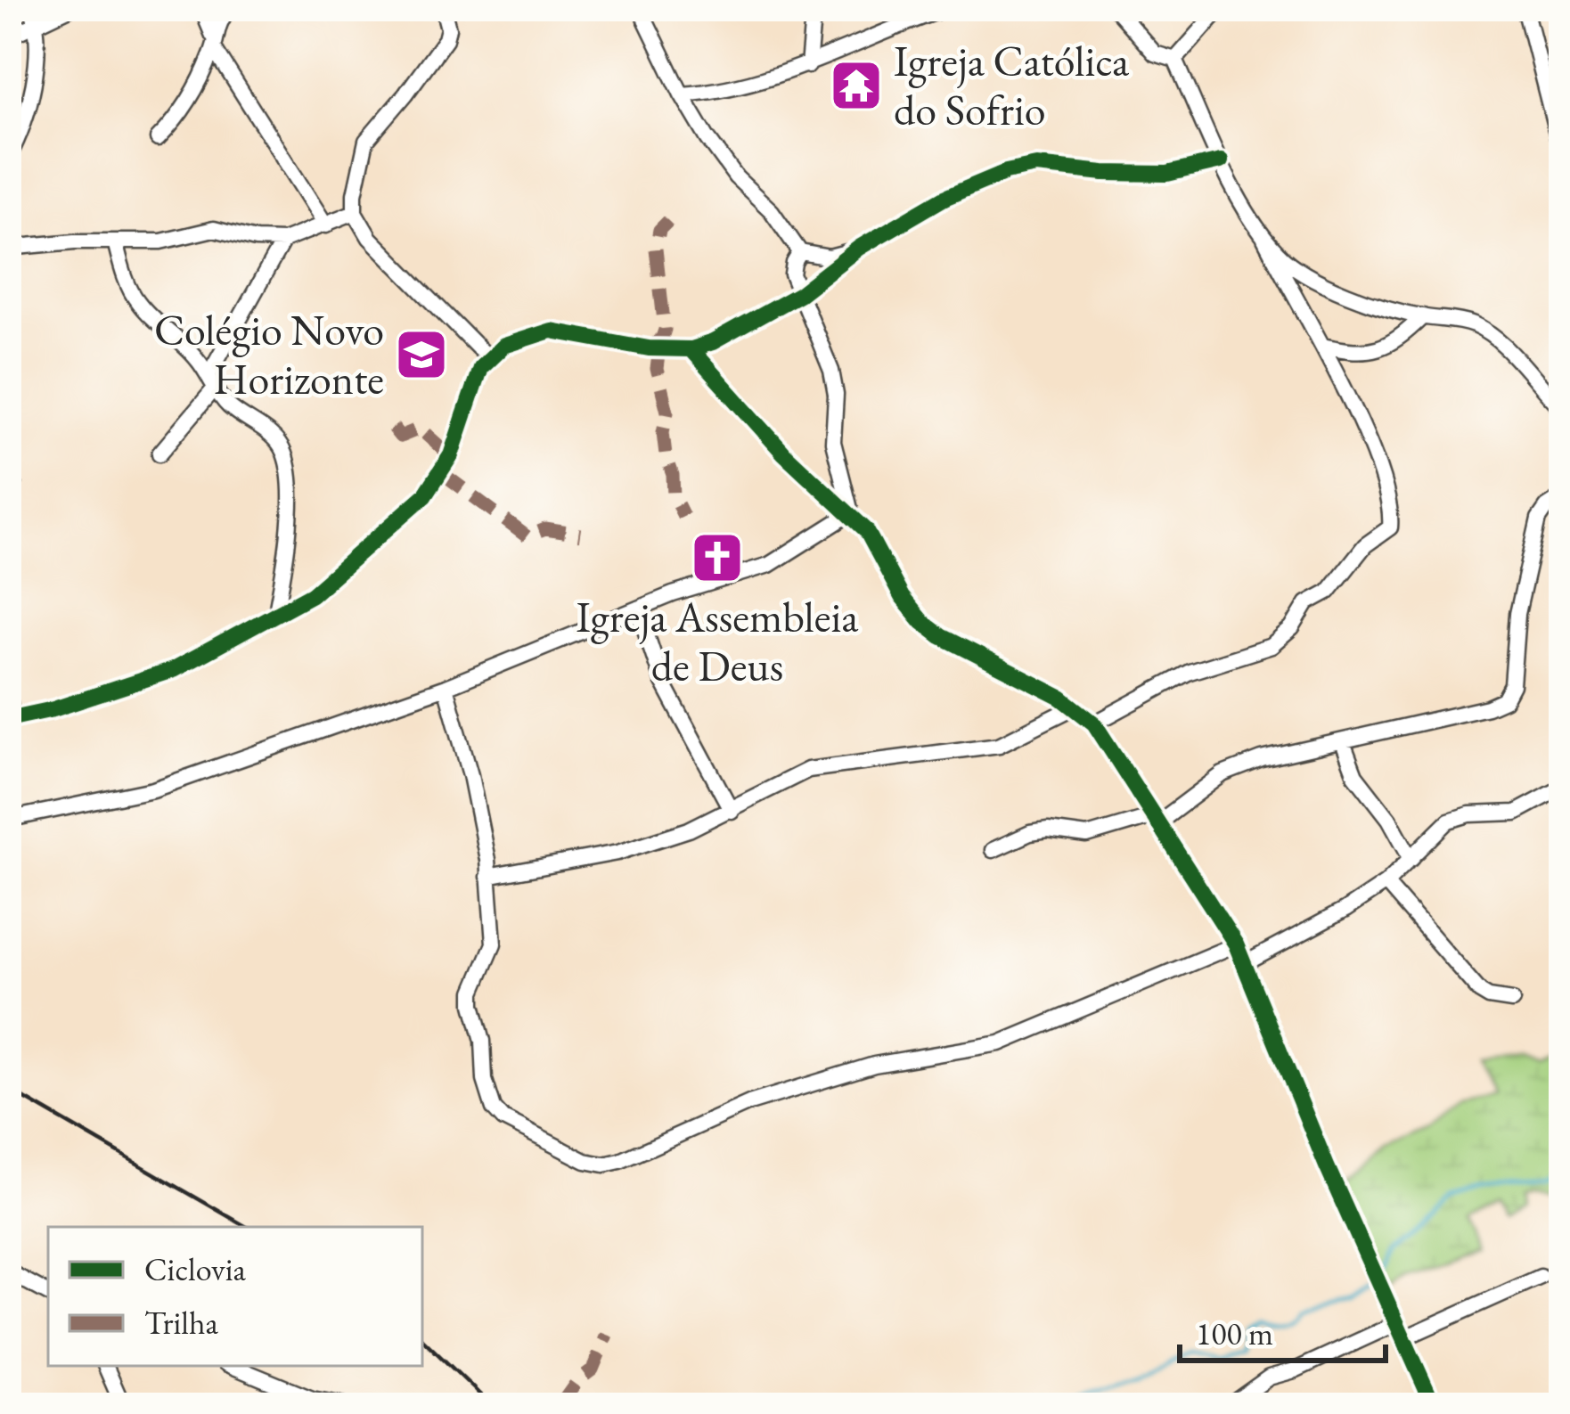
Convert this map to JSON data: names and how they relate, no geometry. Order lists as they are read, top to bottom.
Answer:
{
  "places": {
    "temple": ["Igreja Católica do Sofrio"],
    "school or university": ["Colégio Novo Horizonte"],
    "church": ["Igreja Assembleia de Deus"]
  },
  "legend": ["Ciclovia", "Trilha"],
  "scale_bar": "100 m"
}
